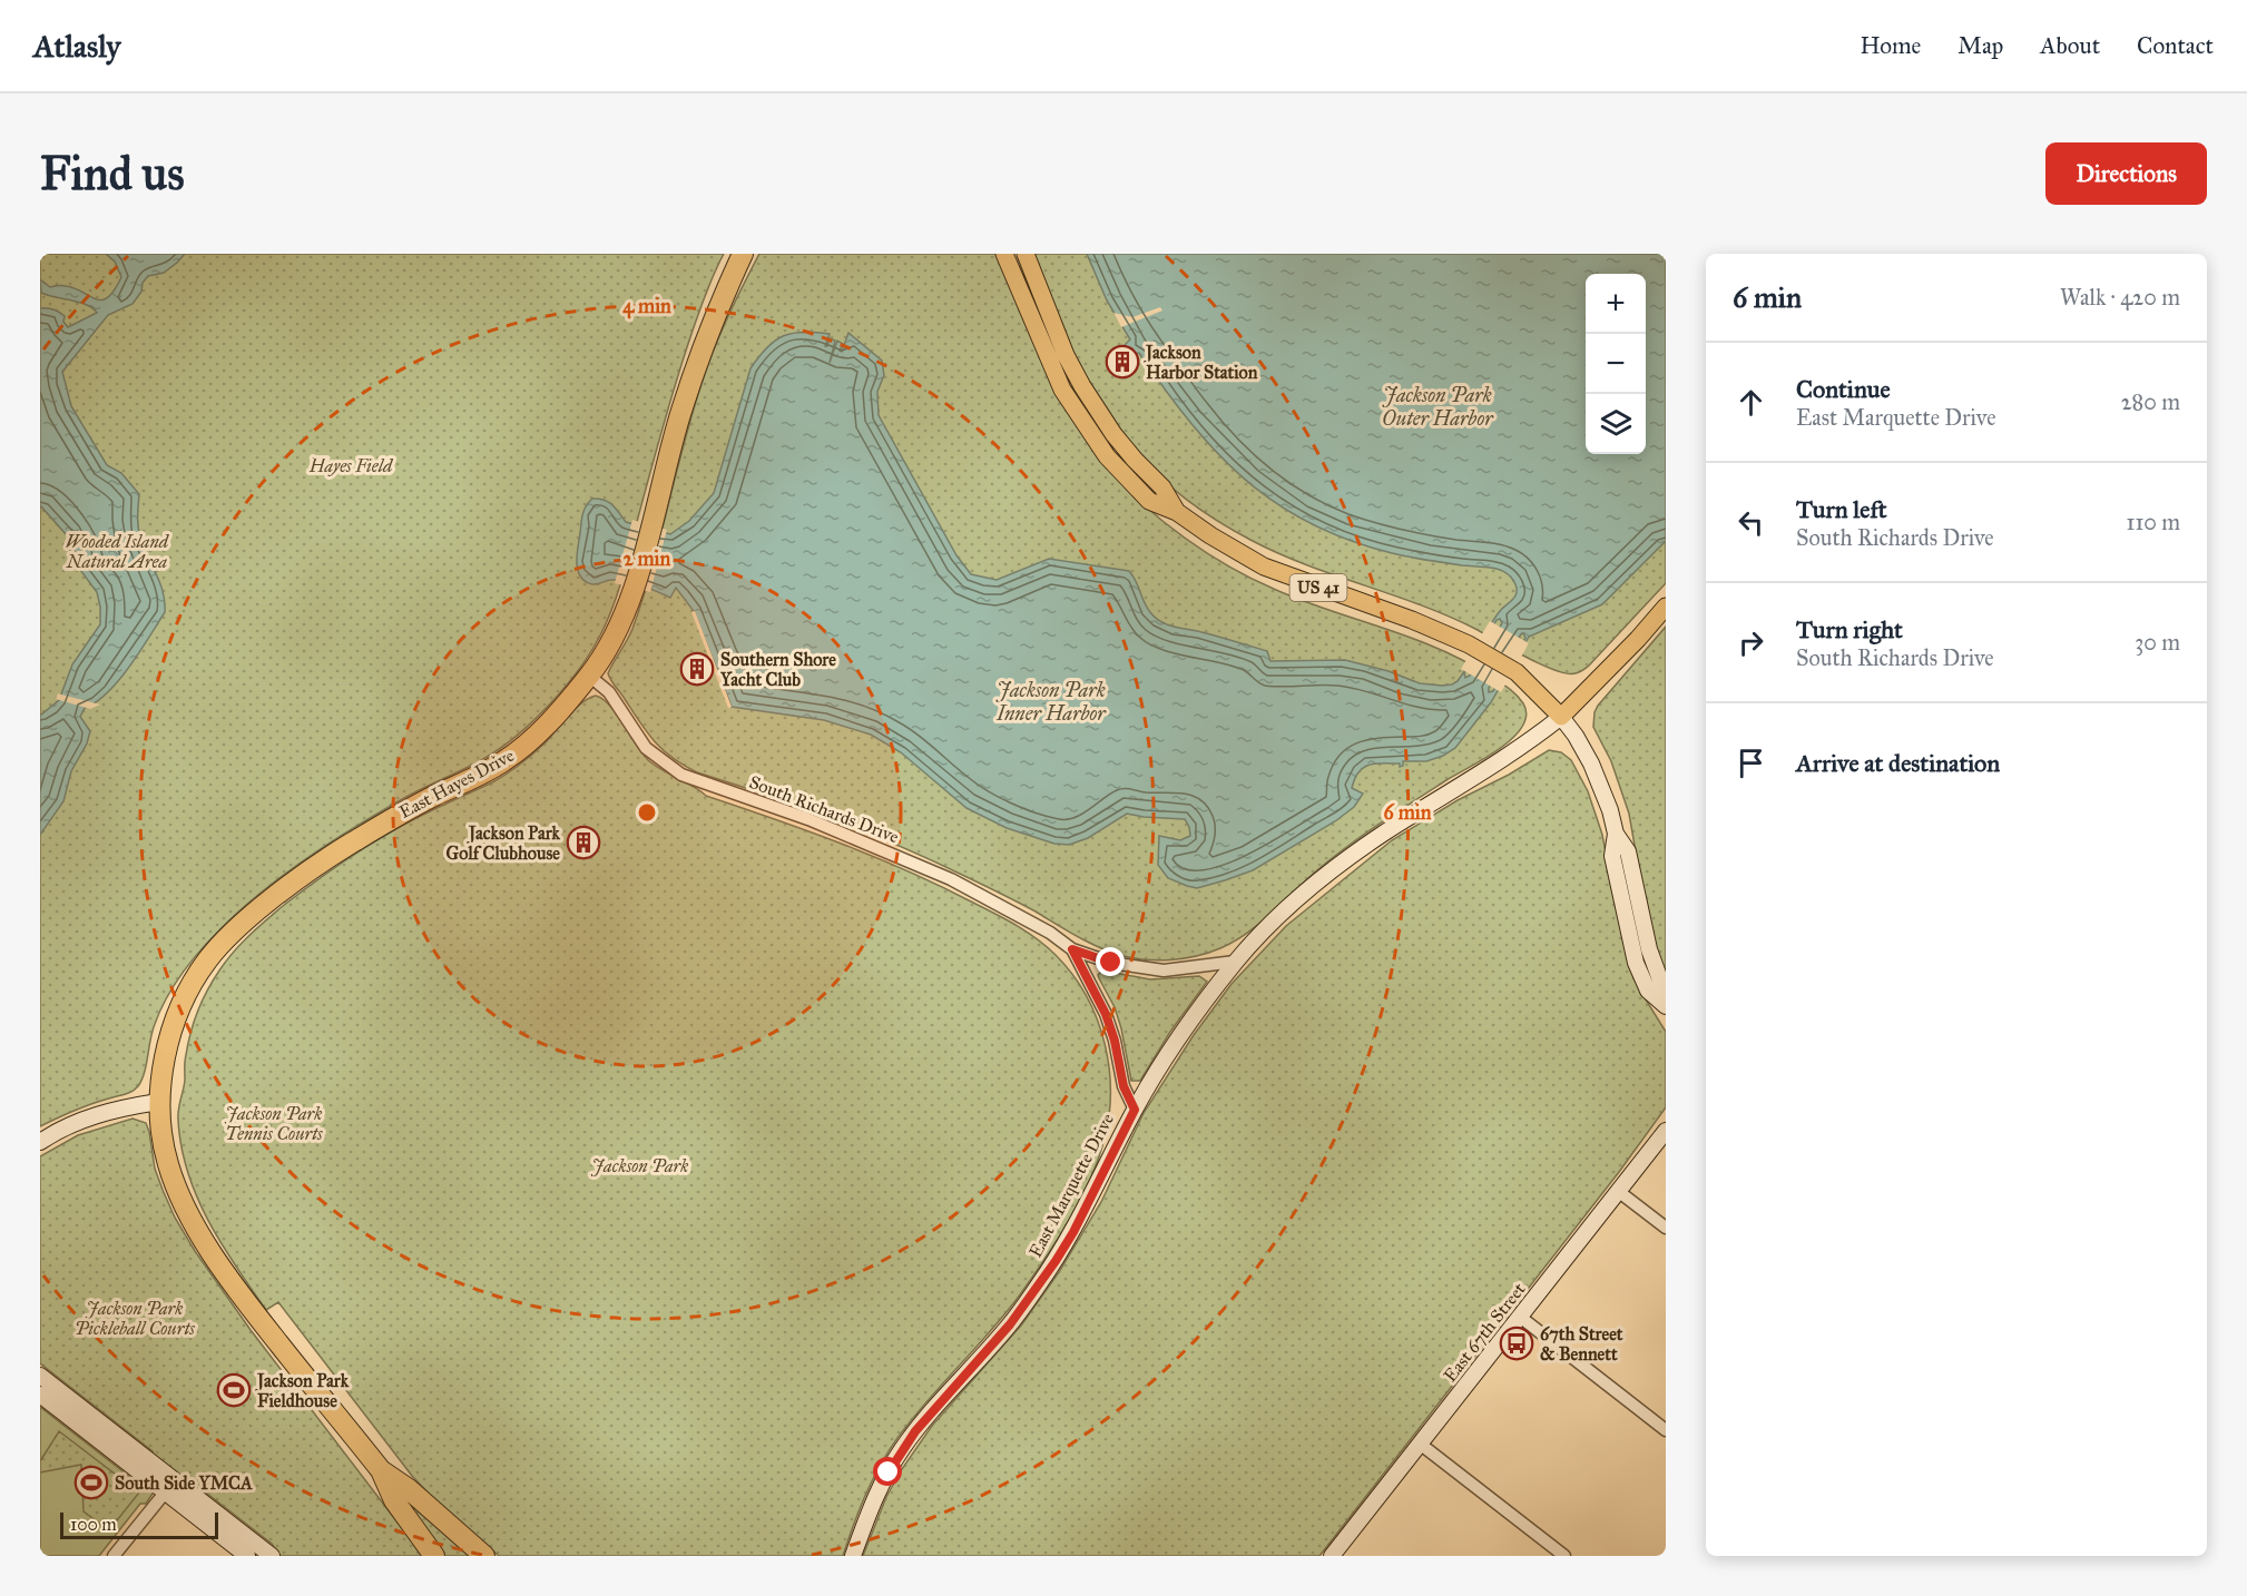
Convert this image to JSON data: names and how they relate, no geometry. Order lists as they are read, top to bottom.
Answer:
{
  "streets": {
    "highway": ["East Hayes Drive"],
    "main road": ["US 41", "East Marquette Drive"],
    "street": ["South Richards Drive", "East 67th Street"]
  },
  "crossings": [
    ["US 41", "East Marquette Drive"],
    ["East Hayes Drive", "South Richards Drive"],
    ["South Richards Drive", "East Marquette Drive"]
  ],
  "water": ["Jackson Park Outer Harbor", "Jackson Park Inner Harbor"],
  "parks": [
    "Hayes Field",
    "Wooded Island Natural Area",
    "Jackson Park Tennis Courts",
    "Jackson Park",
    "Jackson Park Pickleball Courts"
  ],
  "places": {
    "building": ["Jackson Harbor Station", "Southern Shore Yacht Club", "Jackson Park Golf Clubhouse"],
    "bus stop": ["67th Street & Bennett"],
    "sports": ["Jackson Park Fieldhouse", "South Side YMCA"]
  },
  "scale_bar": "100 m",
  "page": {
    "header": "Atlasly",
    "nav": [
      "Home",
      "Map",
      "About",
      "Contact"
    ],
    "buttons": "Directions",
    "title": "Find us",
    "heading": ["6 min", "Walk · 420 m"],
    "map_buttons": ["+", "−"],
    "list": [
      ["Continue", "East Marquette Drive", "280 m"],
      ["Turn left", "South Richards Drive", "110 m"],
      ["Turn right", "South Richards Drive", "30 m"],
      "Arrive at destination"
    ],
    "scale": "100 m"
  },
  "rings": ["4 min", "2 min", "6 min"]
}
